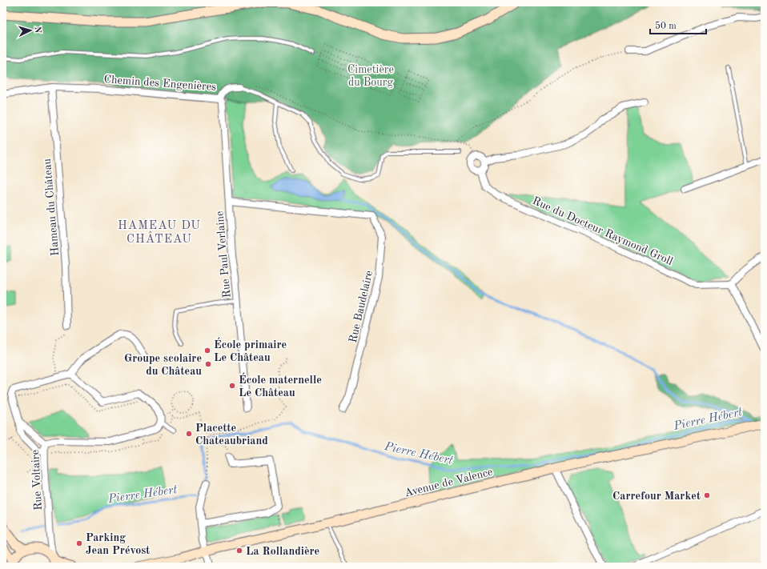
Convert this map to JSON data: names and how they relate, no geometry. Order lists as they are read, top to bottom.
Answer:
{
  "streets": {
    "main road": ["Avenue de Valence"],
    "street": [
      "Chemin des Engenières",
      "Hameau du Château",
      "Rue du Docteur Raymond Groll",
      "Rue Paul Verlaine",
      "Rue Baudelaire",
      "Rue Voltaire"
    ]
  },
  "crossings": [
    ["Chemin des Engenières", "Hameau du Château"],
    ["Chemin des Engenières", "Rue Paul Verlaine"],
    ["Rue Paul Verlaine", "Rue Baudelaire"]
  ],
  "districts": ["HAMEAU DU CHÂTEAU"],
  "water": ["Pierre Hébert"],
  "parks": ["Cimetière du Bourg"],
  "places": [
    "École primaire Le Château",
    "Groupe scolaire du Château",
    "École maternelle Le Château",
    "Placette Chateaubriand",
    "Carrefour Market",
    "Parking Jean Prévost",
    "La Rollandière"
  ],
  "scale_bar": "50 m",
  "north": "right"
}
